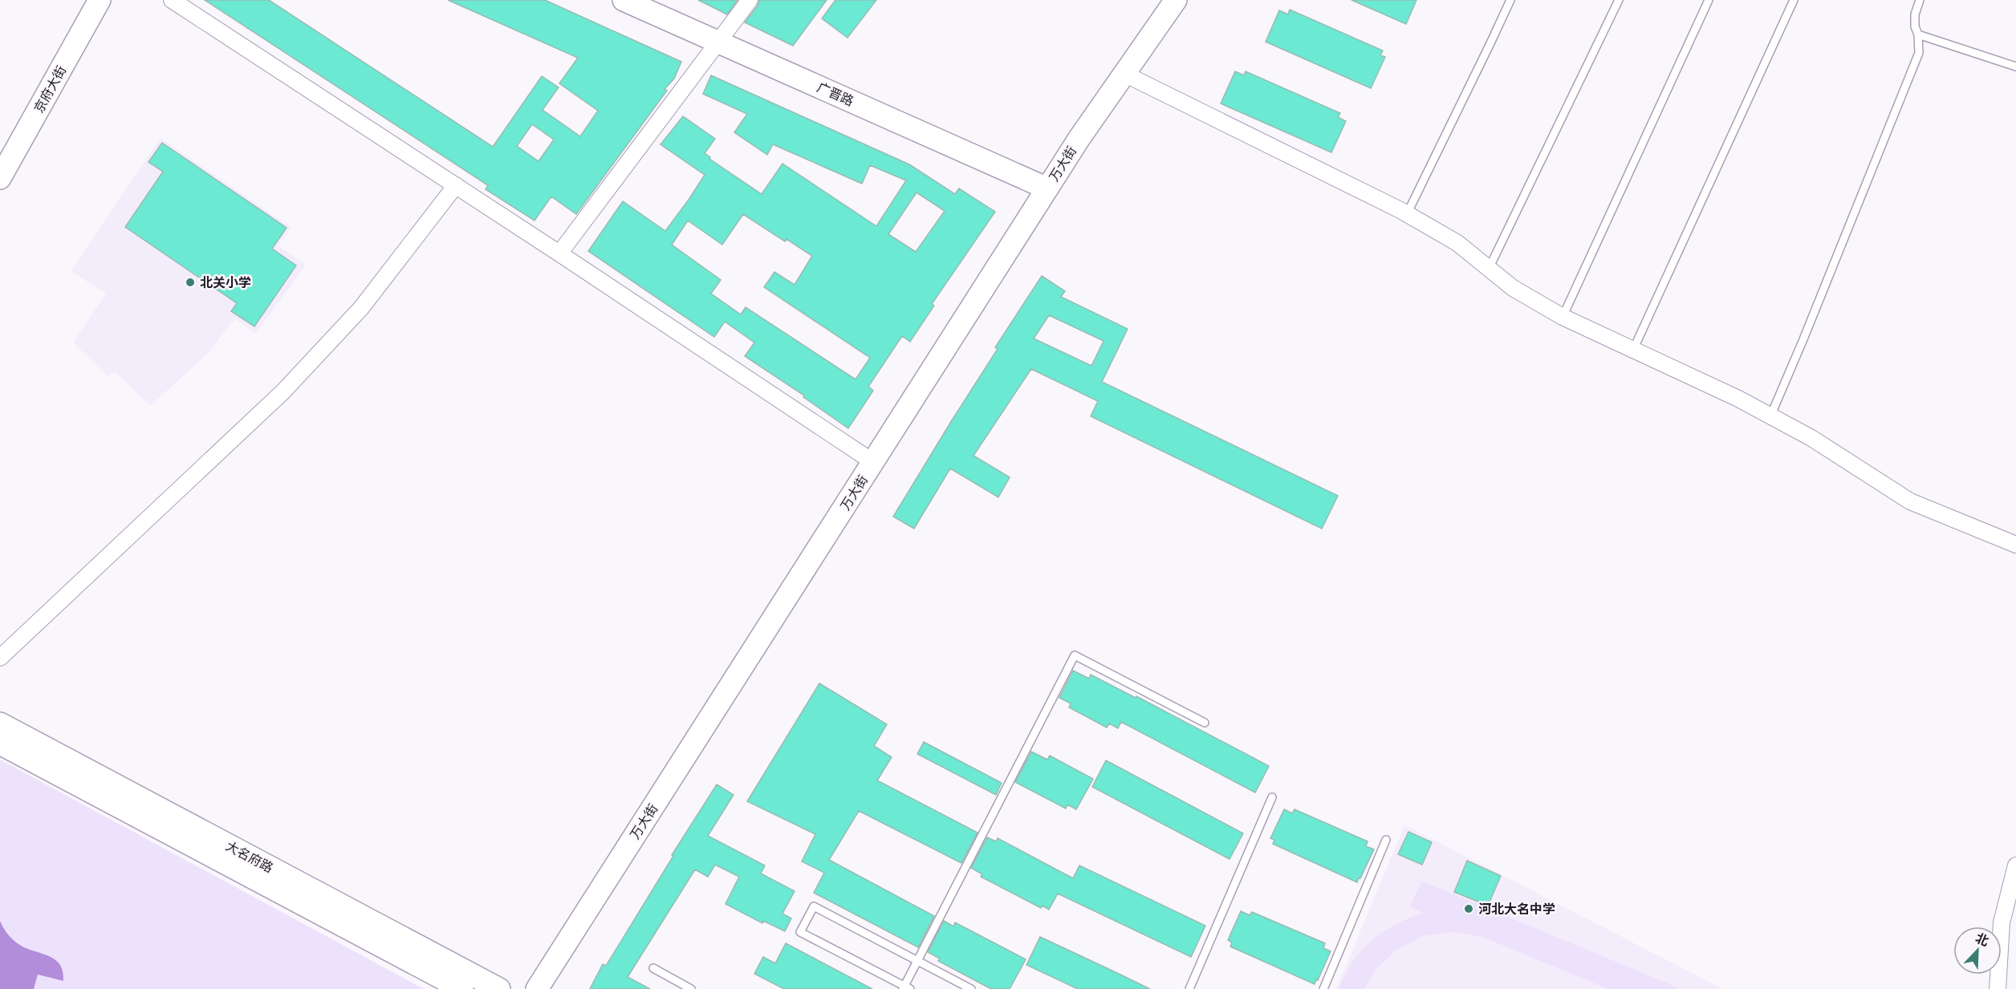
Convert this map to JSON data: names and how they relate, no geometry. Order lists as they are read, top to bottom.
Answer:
{
  "streets": {
    "street": [
      "京府大街",
      "广晋路",
      "万大街",
      "大名府路"
    ]
  },
  "crossings": [
    ["广晋路", "万大街"]
  ],
  "places": ["北关小学", "河北大名中学"],
  "north": "top right"
}
